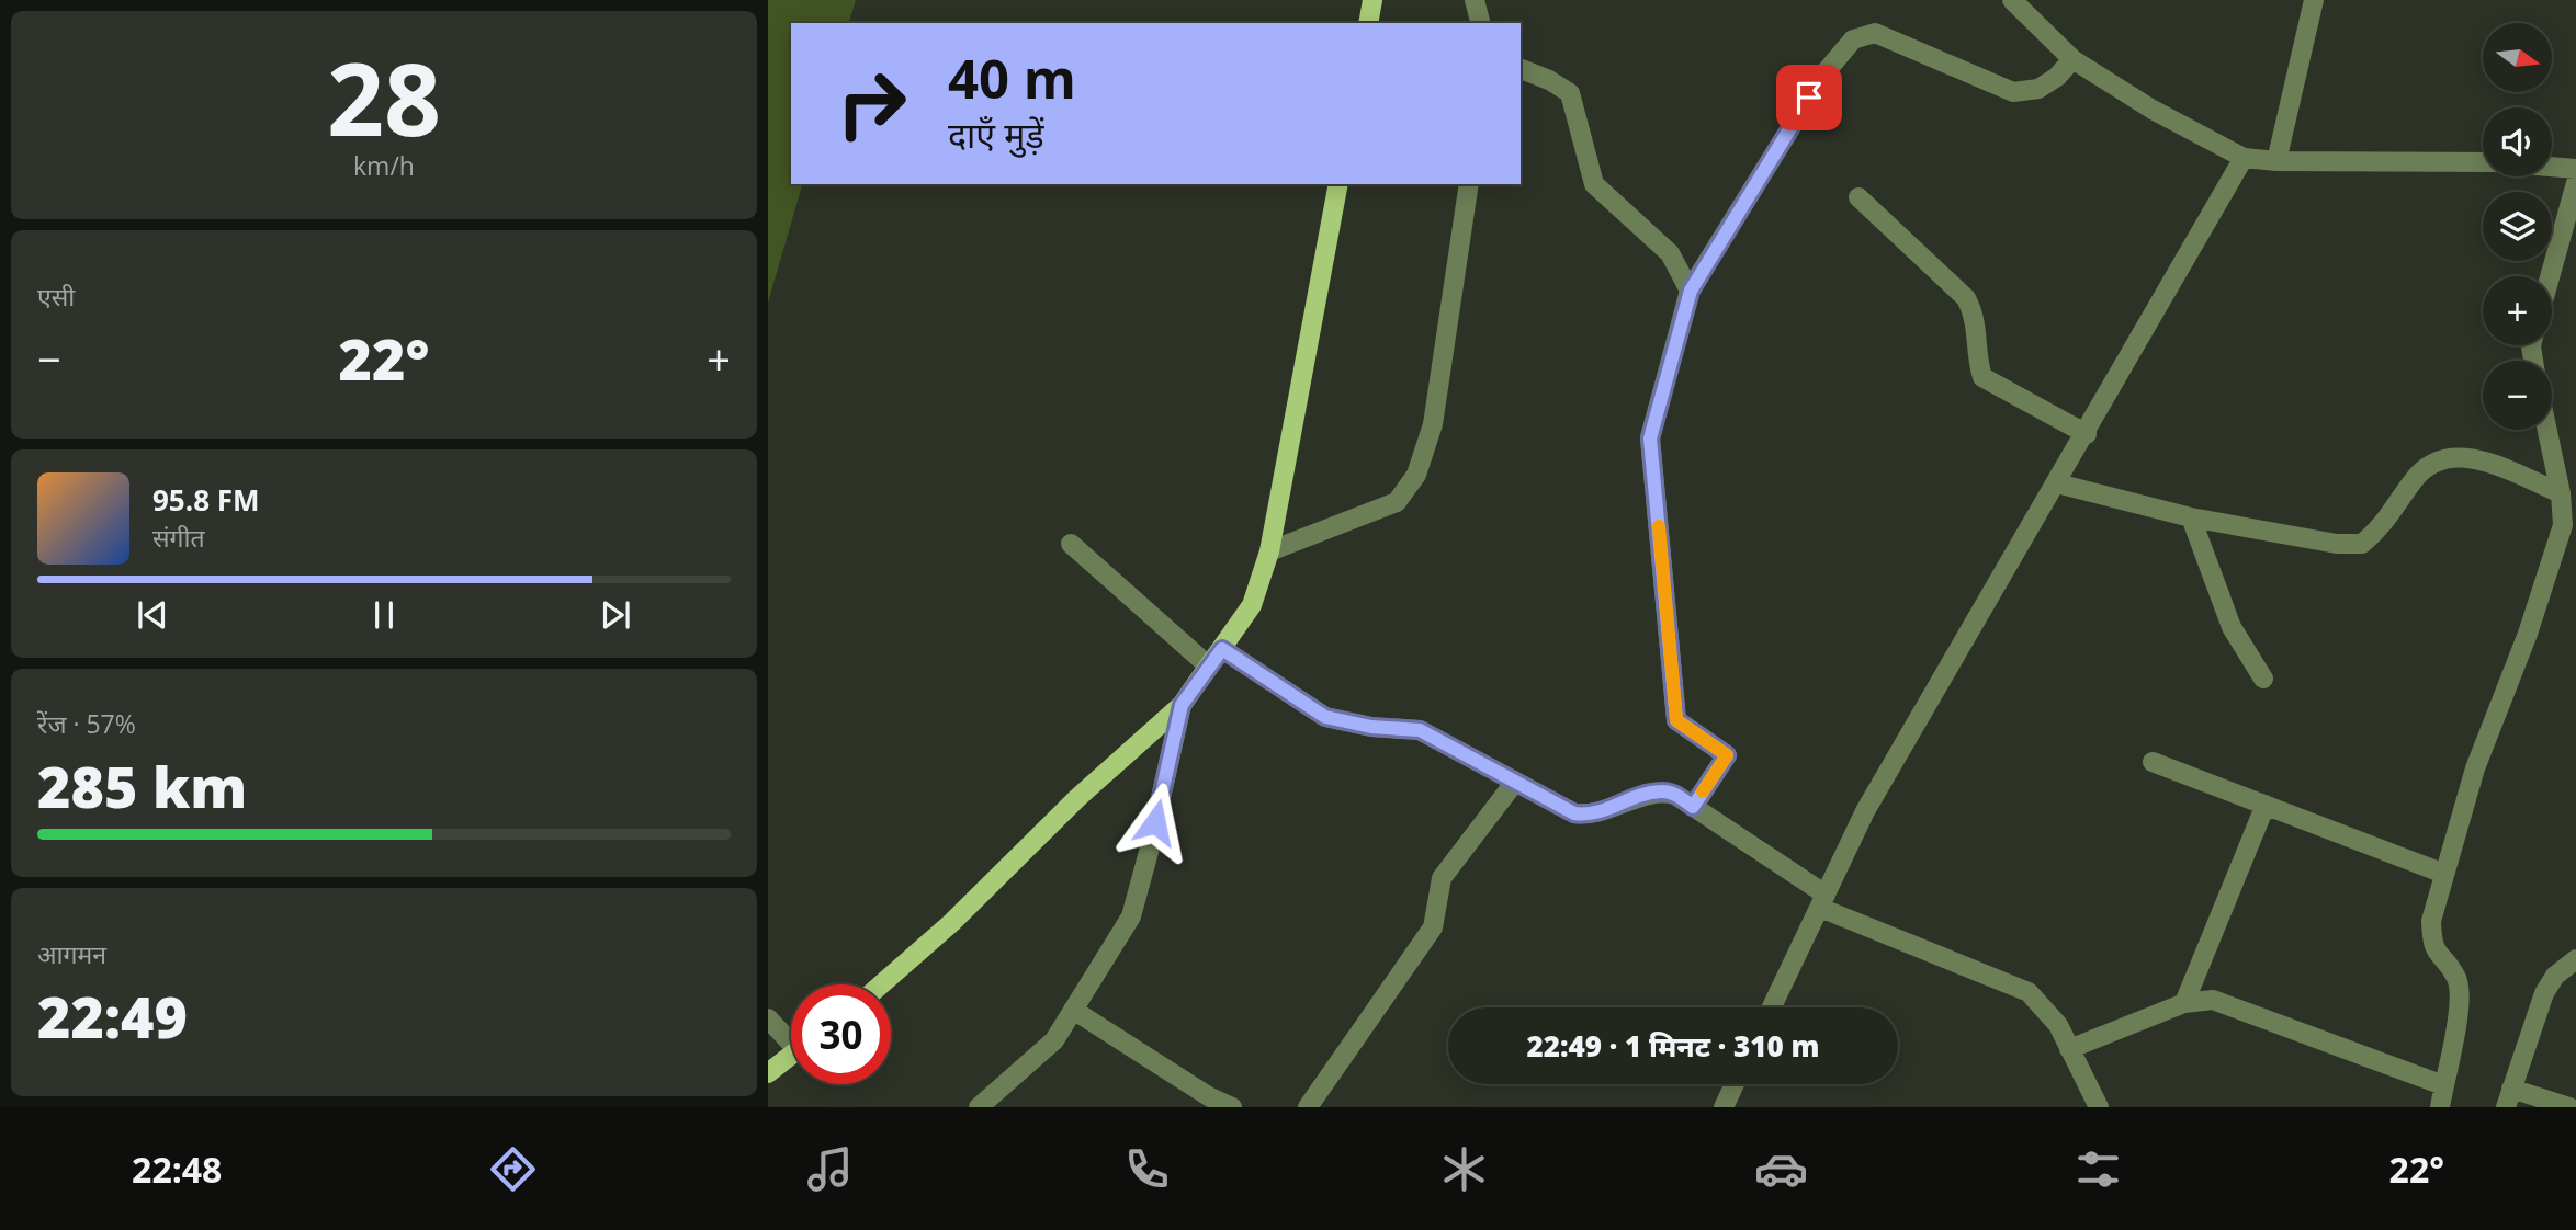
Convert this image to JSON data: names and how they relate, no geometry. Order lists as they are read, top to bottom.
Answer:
{
  "north": "right",
  "page": {
    "tile": [
      ["28", "km/h"],
      "एसी",
      ["रेंज · 57%", "285 km"],
      ["आगमन", "22:49"]
    ],
    "map_buttons": ["+", "−"],
    "turn": ["40 m", "दाएँ मुड़ें"],
    "heat": ["−", "22°", "+"],
    "song": ["95.8 FM", "संगीत"],
    "limit": "30",
    "trip": "22:49 · 1 मिनट · 310 m",
    "tabs": ["22:48", "22°"]
  }
}
